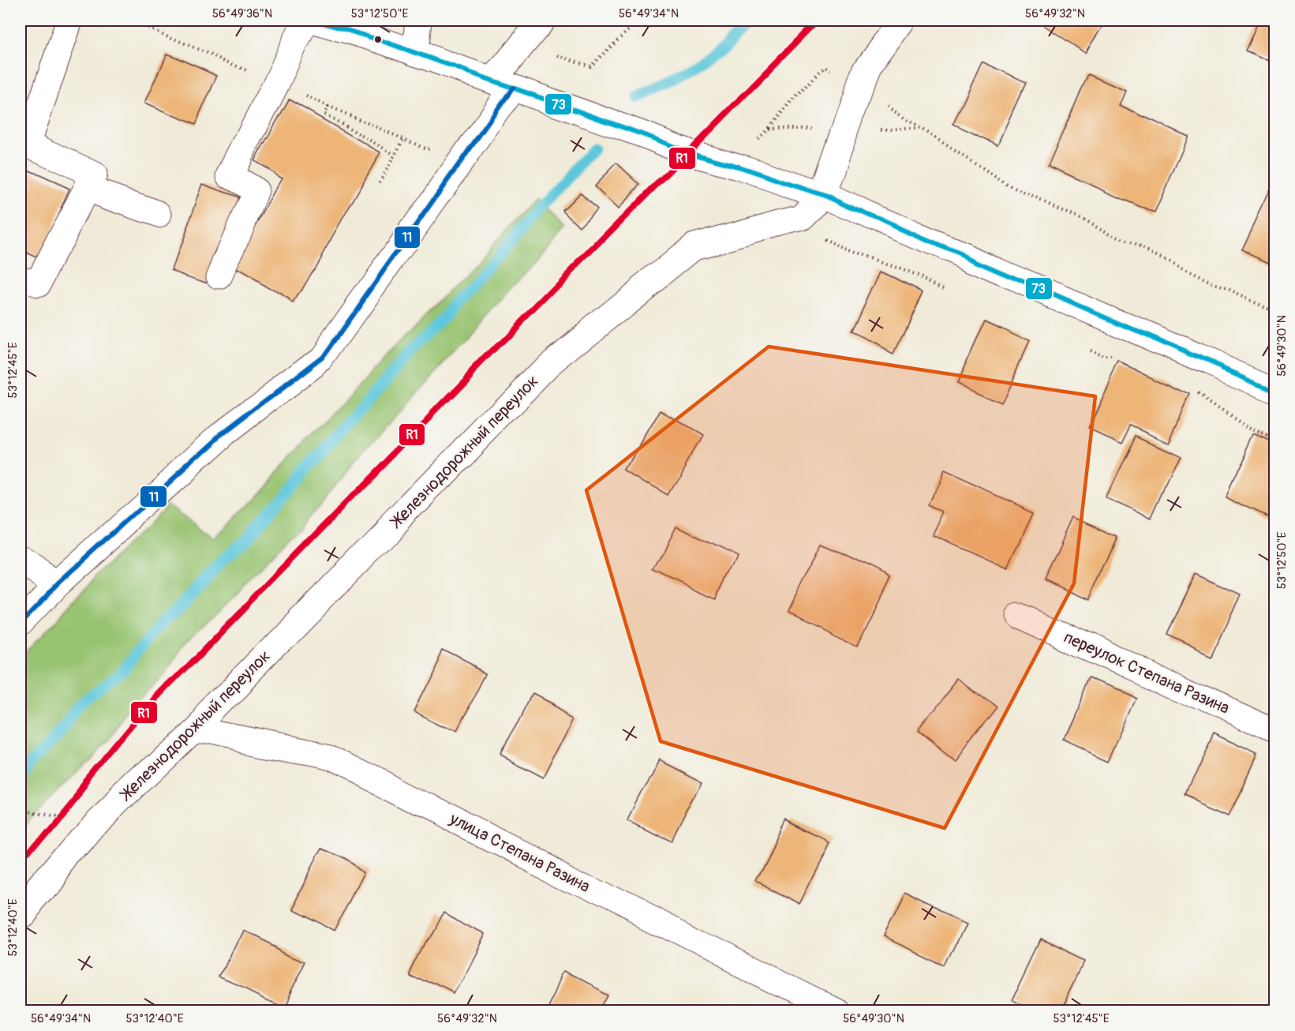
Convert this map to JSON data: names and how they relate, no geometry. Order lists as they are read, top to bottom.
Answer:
{
  "streets": {
    "street": ["Железнодорожный переулок", "переулок Степана Разина", "улица Степана Разина"]
  },
  "crossings": [
    ["Железнодорожный переулок", "улица Степана Разина"]
  ],
  "lines": ["transit line R1", "transit line 73", "transit line 11"],
  "coordinates": [
    "56°49'36\"N",
    "53°12'50\"E",
    "56°49'34\"N",
    "56°49'32\"N",
    "56°49'30\"N",
    "53°12'45\"E",
    "53°12'40\"E"
  ]
}
